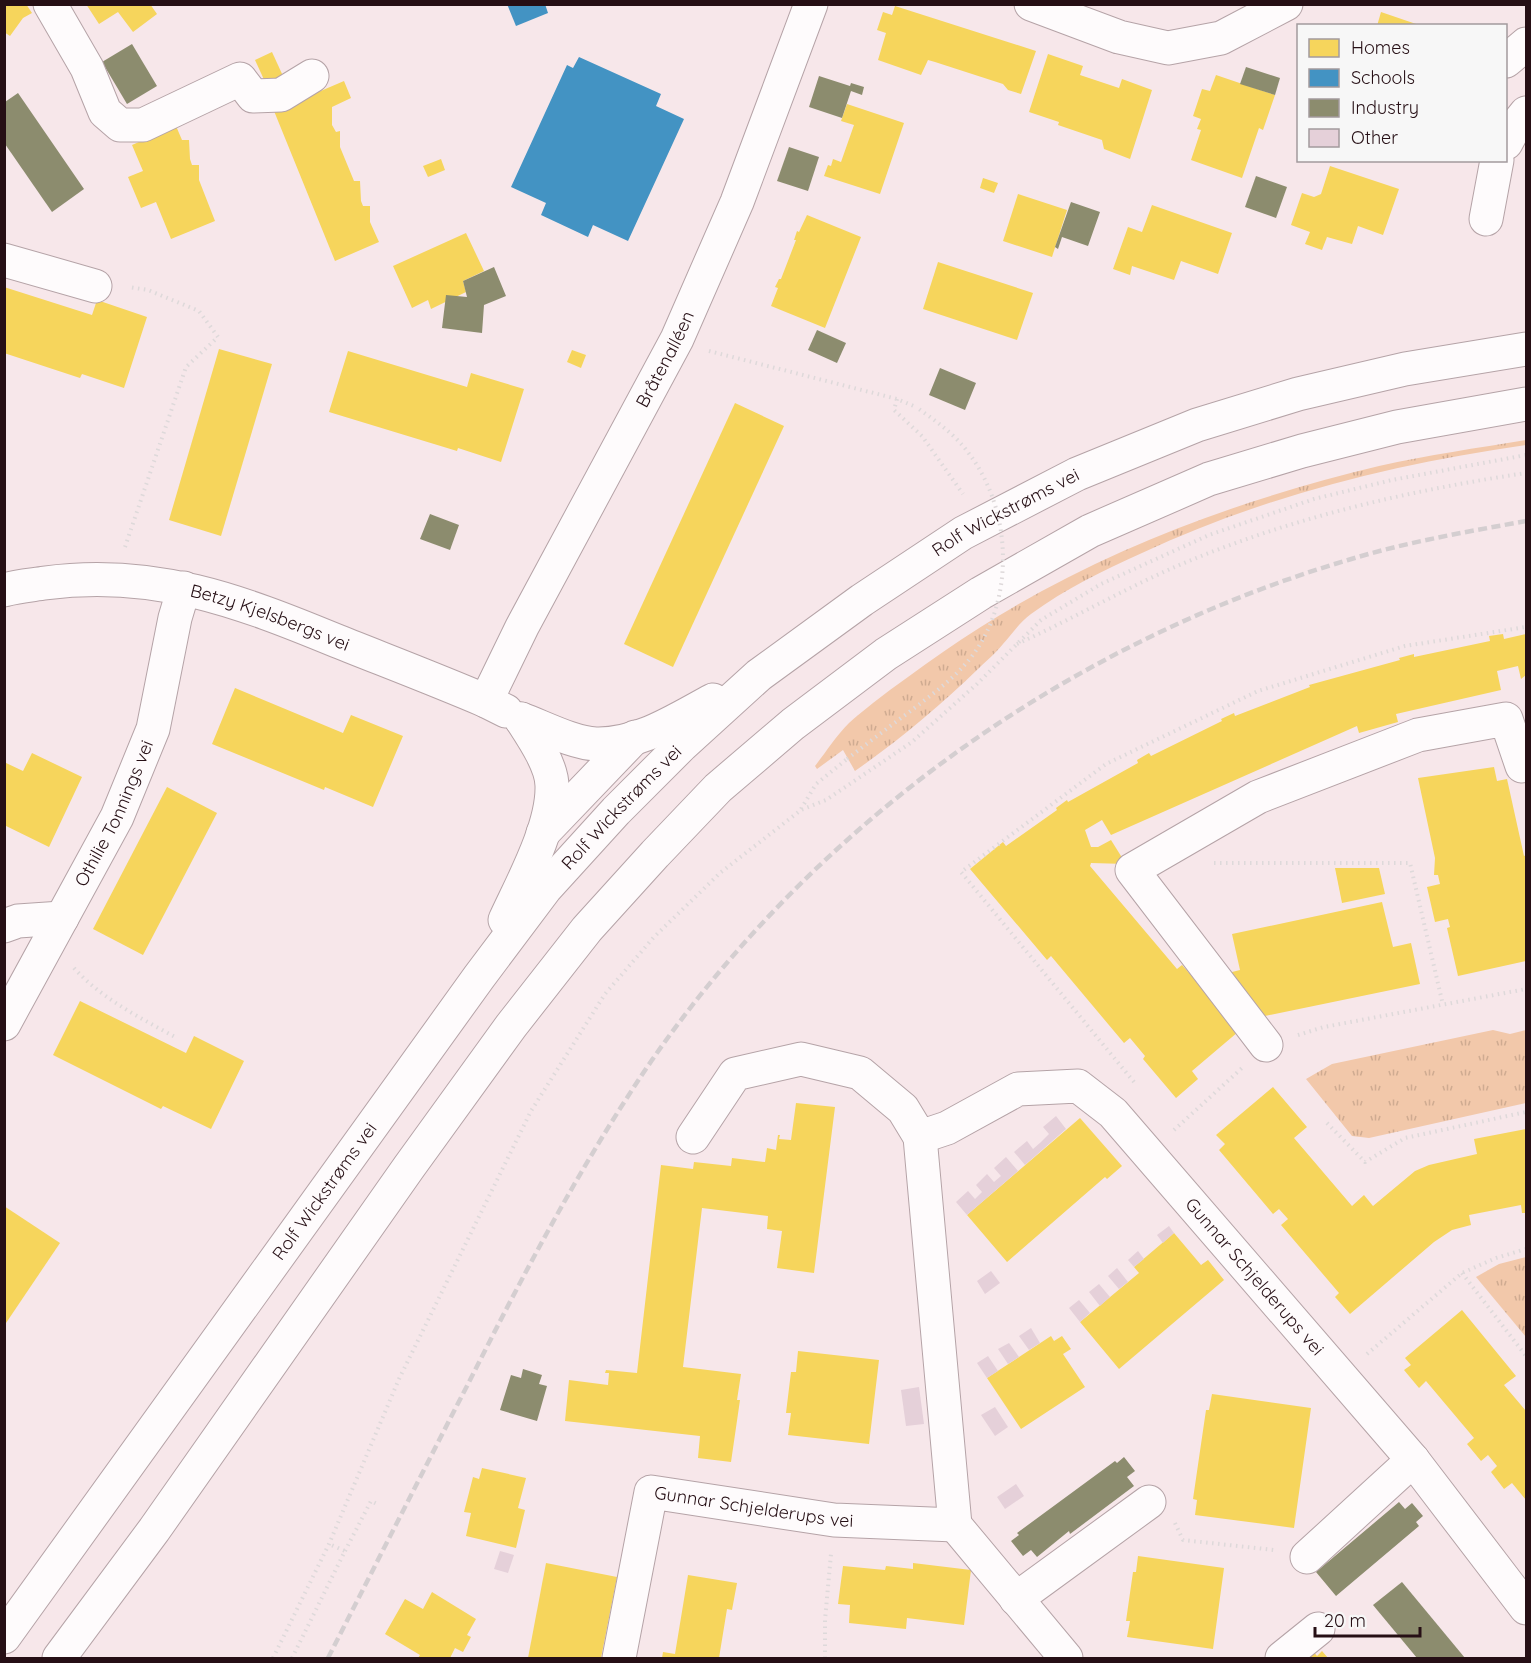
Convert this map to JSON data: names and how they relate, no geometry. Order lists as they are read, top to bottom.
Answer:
{
  "streets": {
    "main road": [
      "Bråtenalléen",
      "Rolf Wickstrøms vei",
      "Betzy Kjelsbergs vei",
      "Othilie Tonnings vei",
      "Gunnar Schjelderups vei"
    ]
  },
  "crossings": [
    ["Bråtenalléen", "Betzy Kjelsbergs vei"],
    ["Betzy Kjelsbergs vei", "Othilie Tonnings vei"]
  ],
  "legend": [
    "Homes",
    "Schools",
    "Industry",
    "Other"
  ],
  "scale_bar": "20 m"
}
